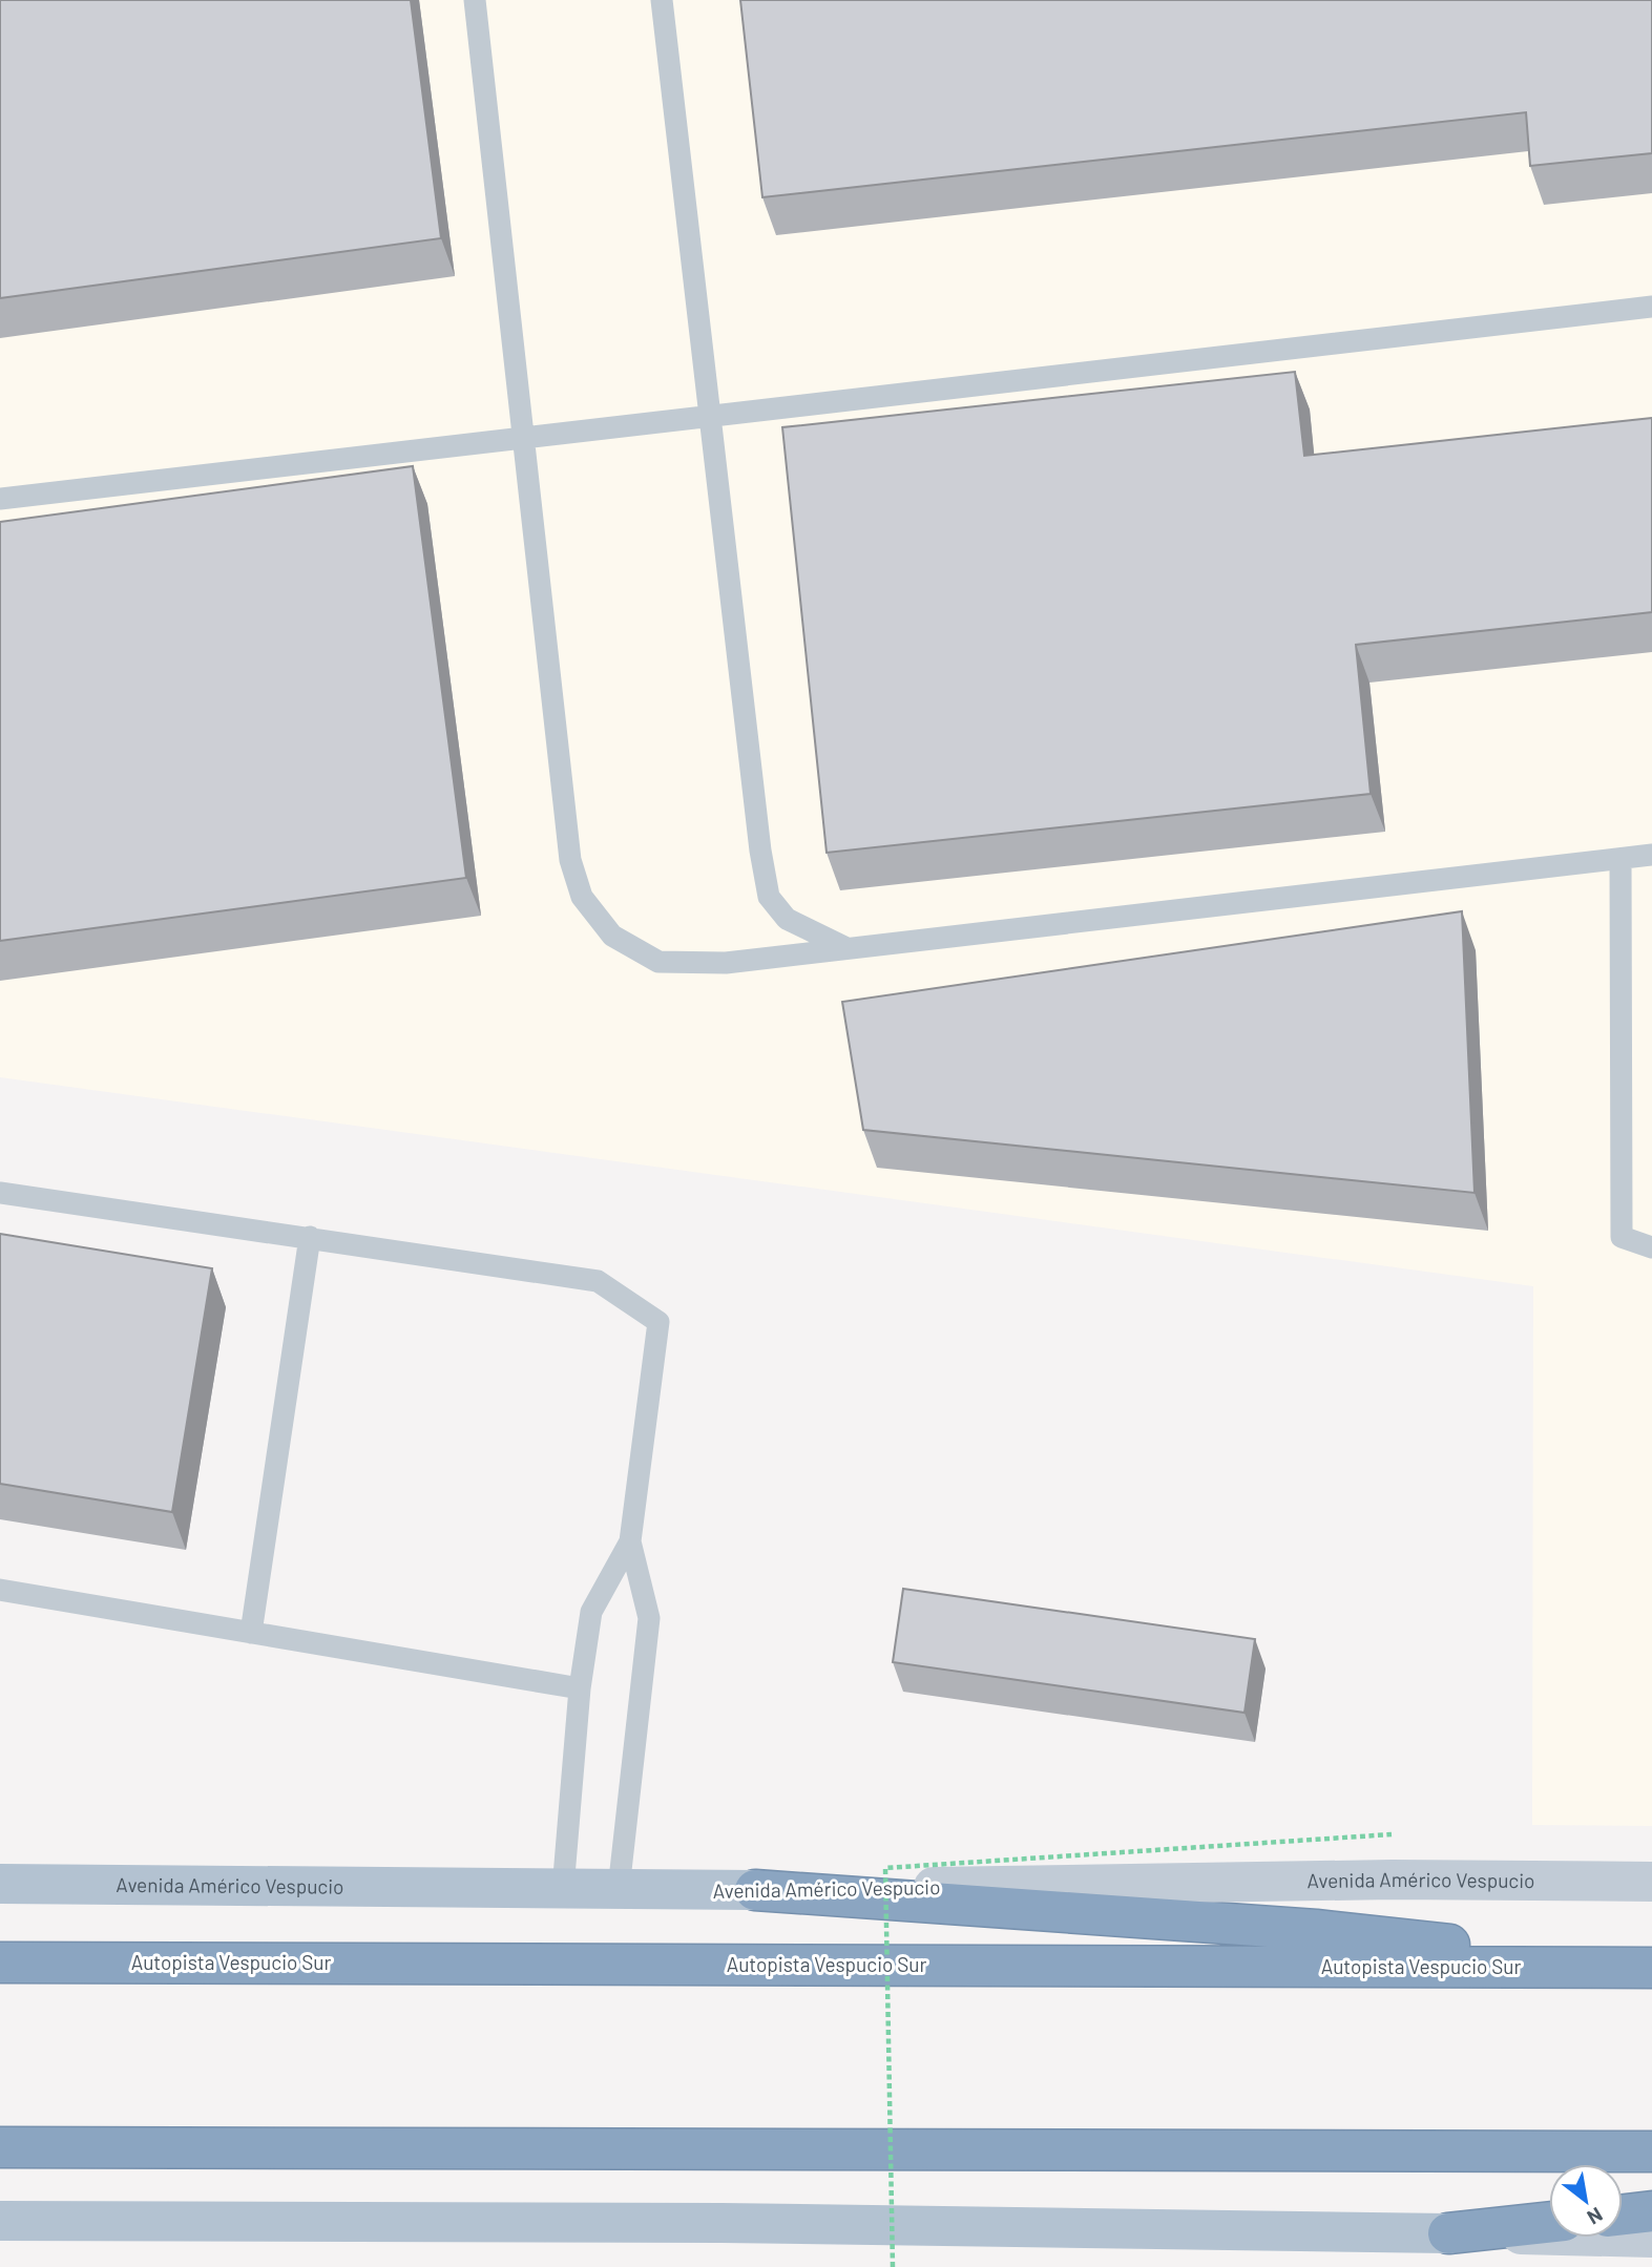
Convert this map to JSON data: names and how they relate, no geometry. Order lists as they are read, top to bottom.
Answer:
{
  "streets": {
    "highway": ["Autopista Vespucio Sur"],
    "main road": ["Avenida Américo Vespucio"]
  },
  "north": "bottom right"
}
